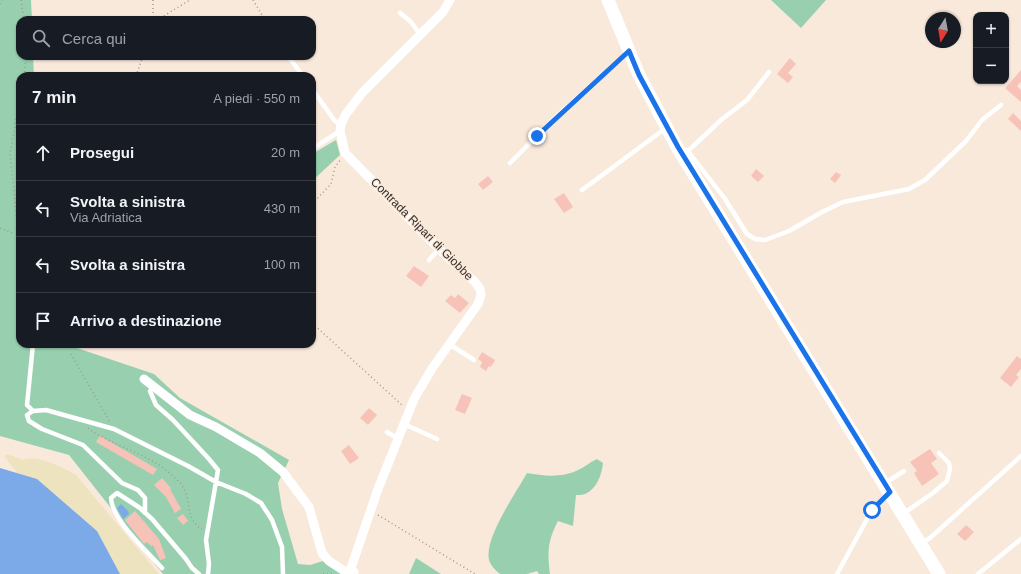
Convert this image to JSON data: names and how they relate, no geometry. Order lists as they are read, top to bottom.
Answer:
{
  "streets": {
    "street": ["Contrada Ripari di Giobbe"]
  },
  "north": "bottom",
  "page": {
    "map_buttons": ["+", "−"],
    "search": "Cerca qui",
    "heading": ["7 min", "A piedi · 550 m"],
    "list": [
      ["Prosegui", "20 m"],
      ["Svolta a sinistra", "Via Adriatica", "430 m"],
      ["Svolta a sinistra", "100 m"],
      "Arrivo a destinazione"
    ]
  }
}
